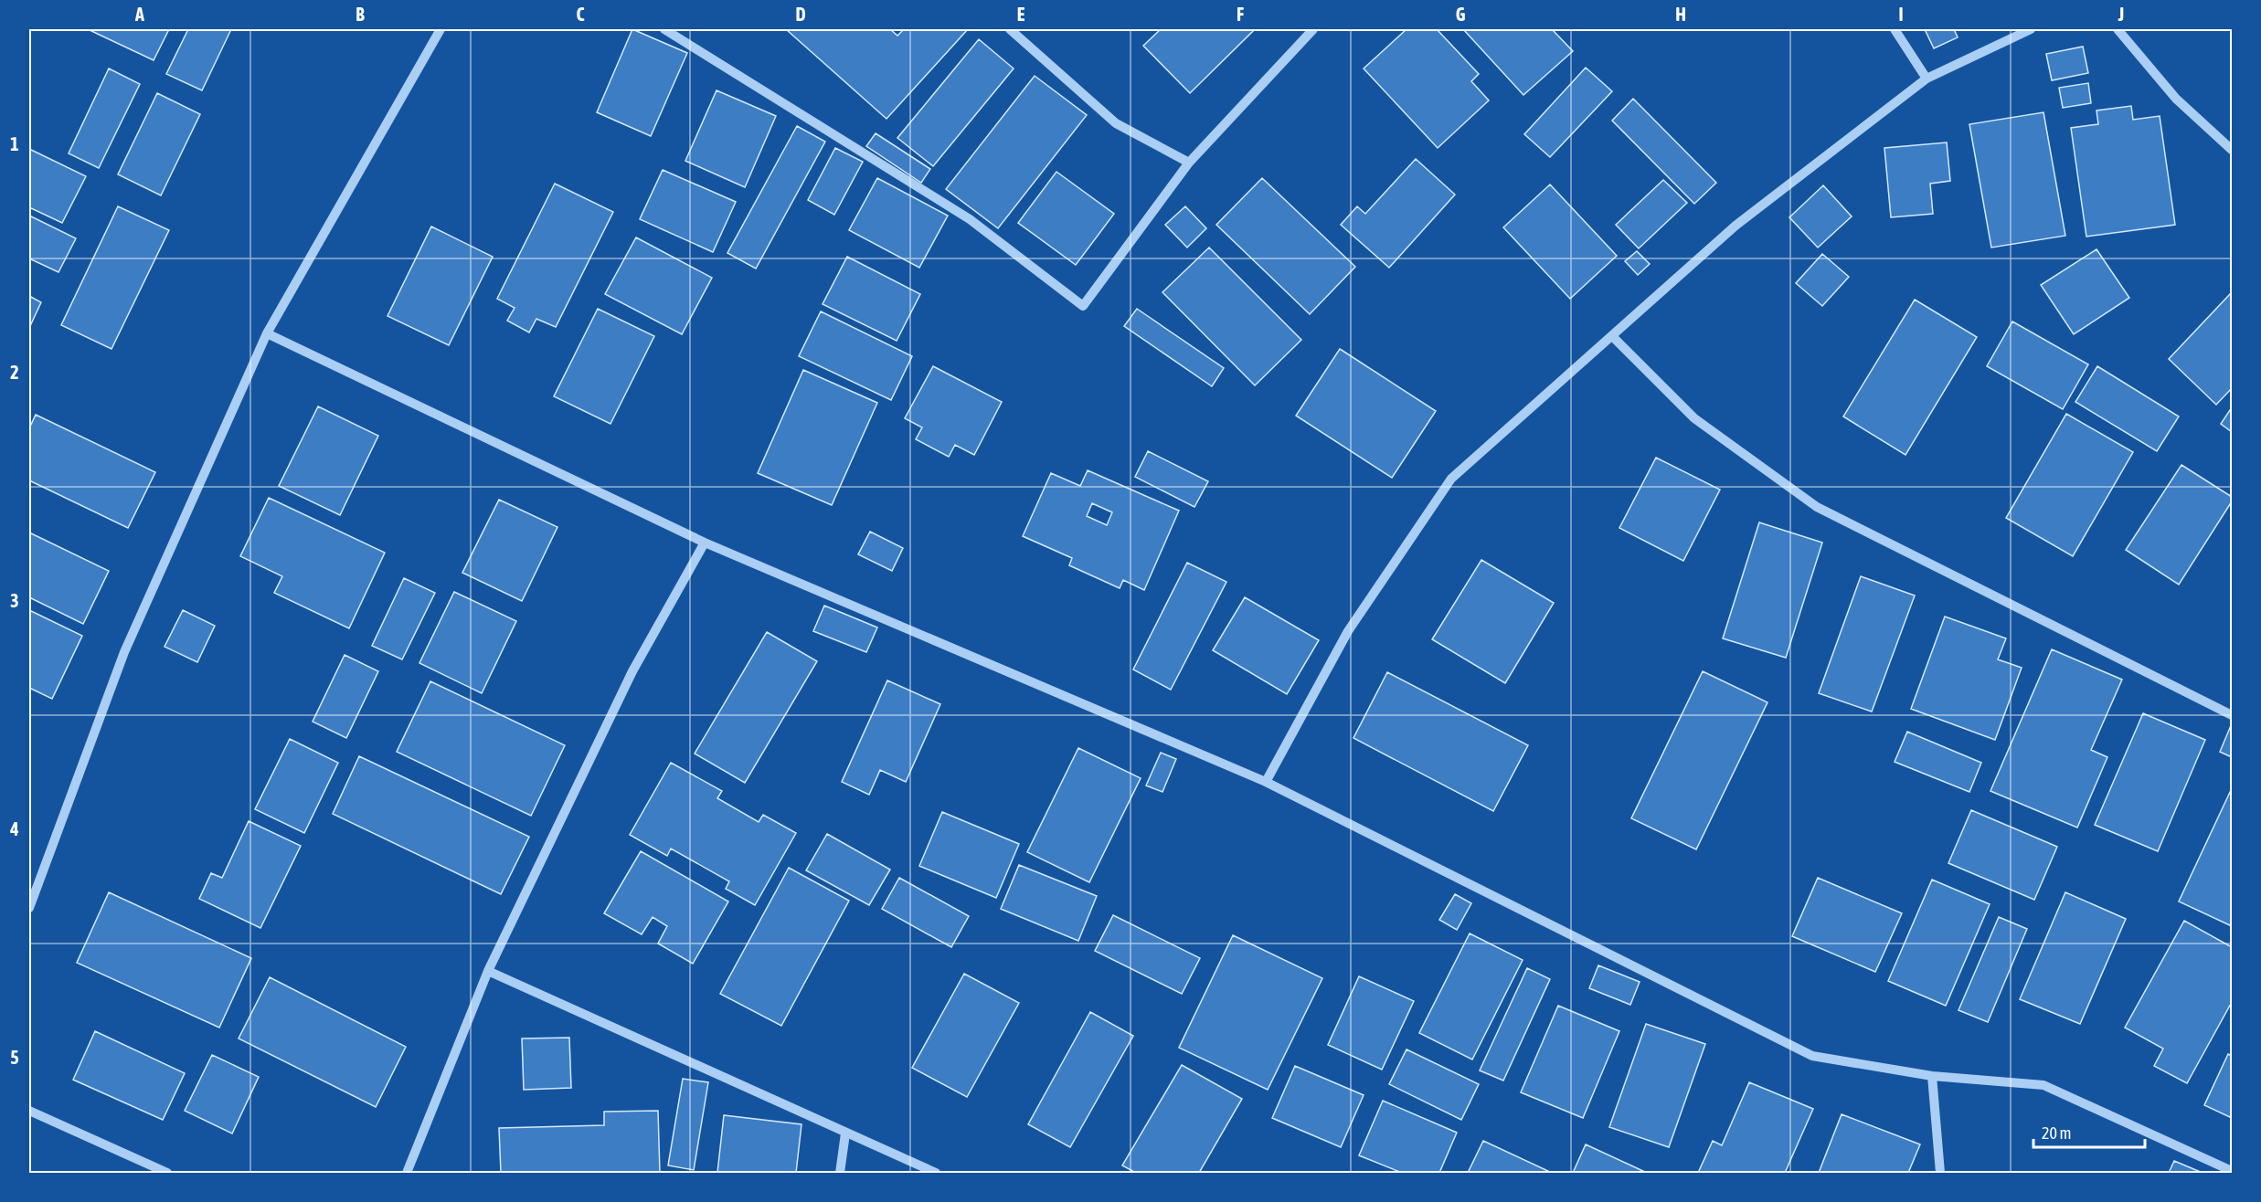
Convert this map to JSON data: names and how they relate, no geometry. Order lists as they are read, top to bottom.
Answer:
{
  "scale_bar": "20 m",
  "grid": {
    "columns": [
      "A",
      "B",
      "C",
      "D",
      "E",
      "F",
      "G",
      "H",
      "I",
      "J"
    ],
    "rows": [
      "1",
      "2",
      "3",
      "4",
      "5"
    ]
  }
}
